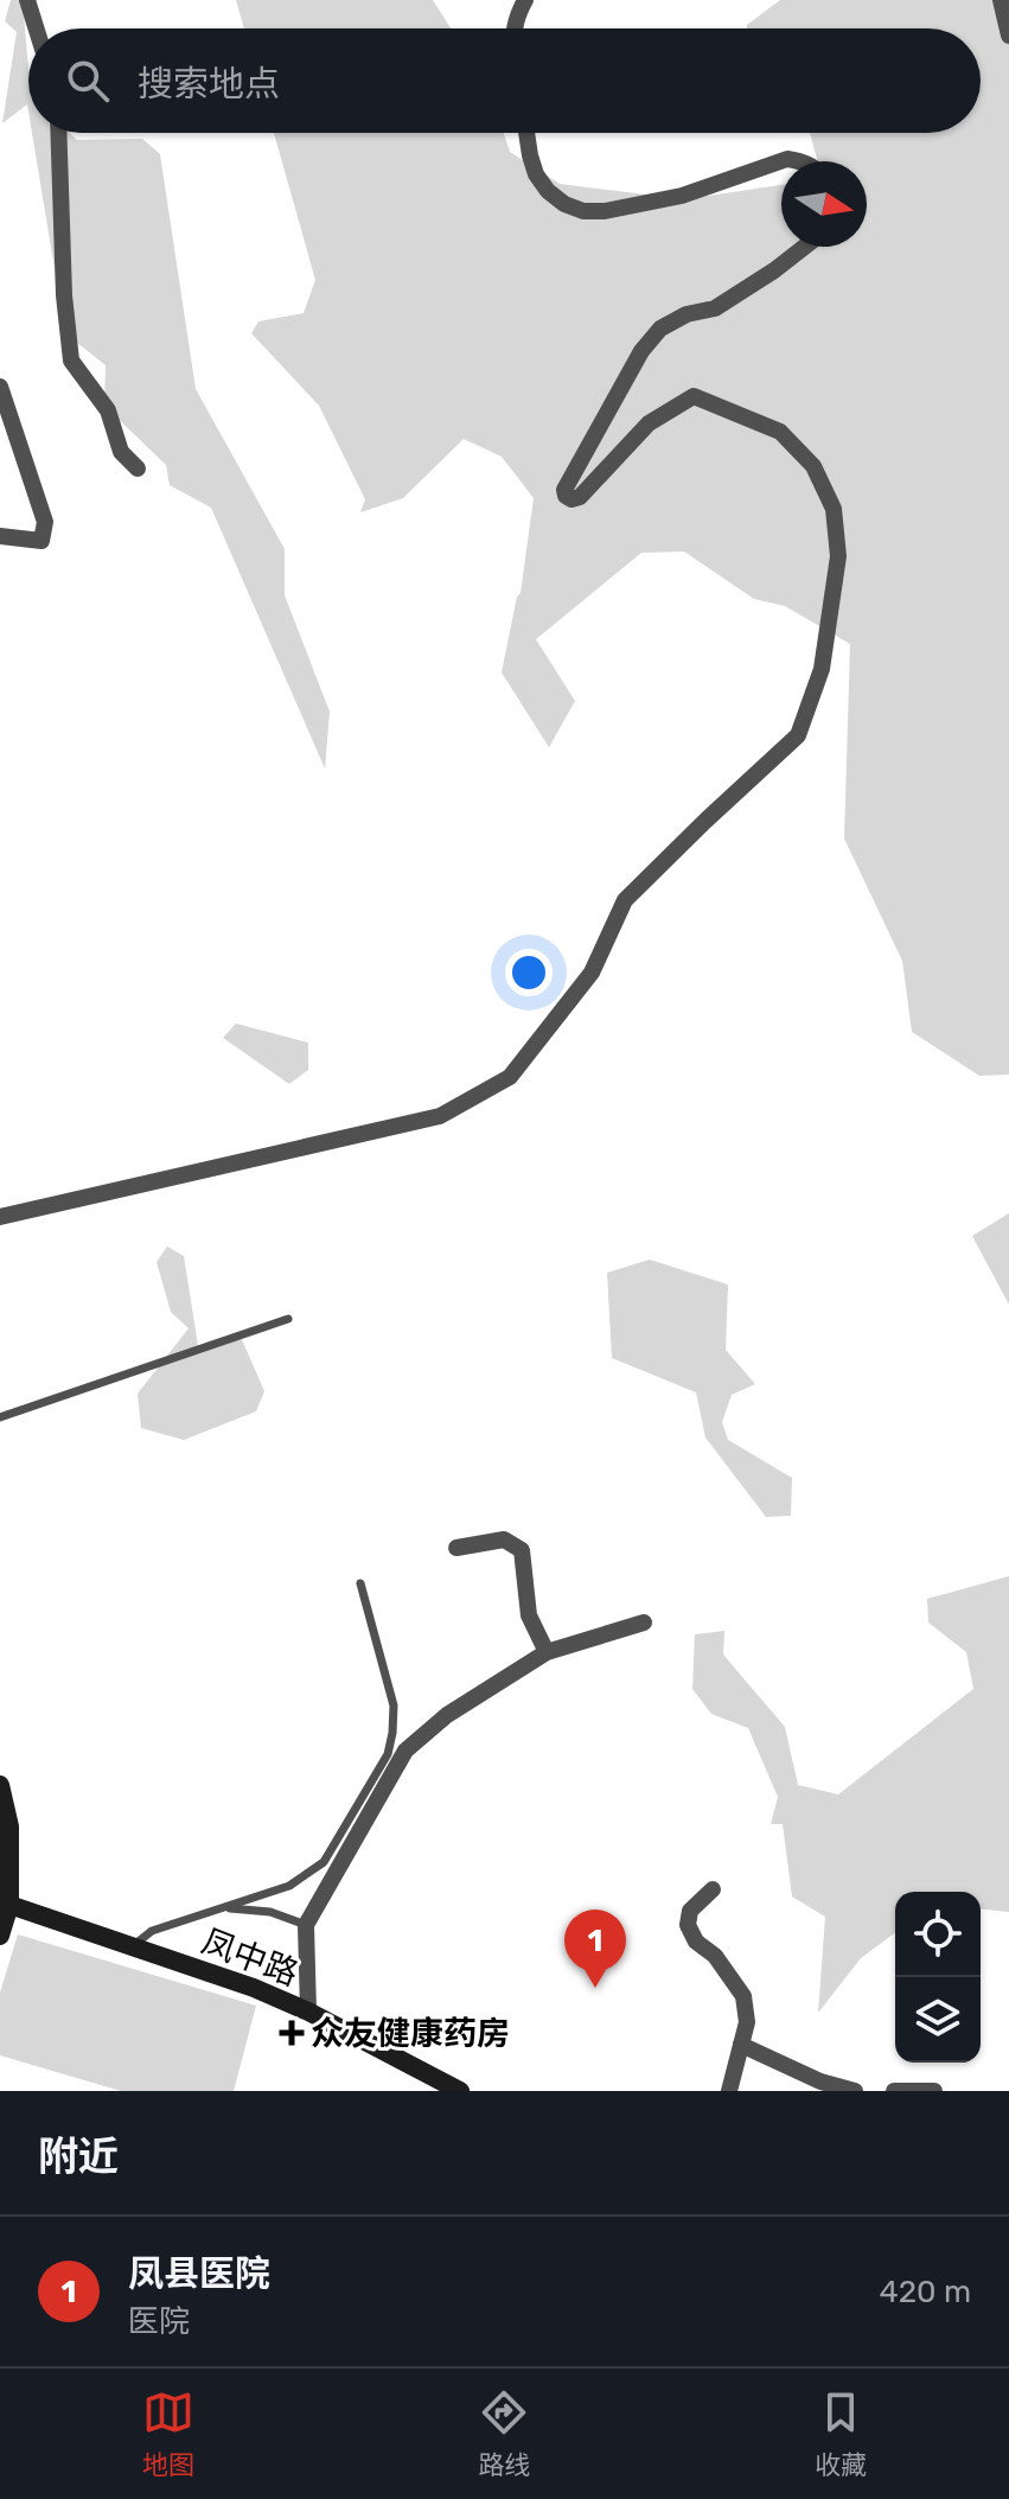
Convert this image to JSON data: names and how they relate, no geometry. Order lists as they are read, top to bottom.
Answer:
{
  "streets": {
    "street": ["凤中路"]
  },
  "places": {
    "health": ["众友健康药房"]
  },
  "north": "right",
  "page": {
    "search": "搜索地点",
    "pins": "1",
    "heading": "附近",
    "list": [
      {
        "mark": "1",
        "name": "凤县医院",
        "note": "医院",
        "value": "420 m"
      }
    ],
    "nav": ["地图", "路线", "收藏"]
  }
}
